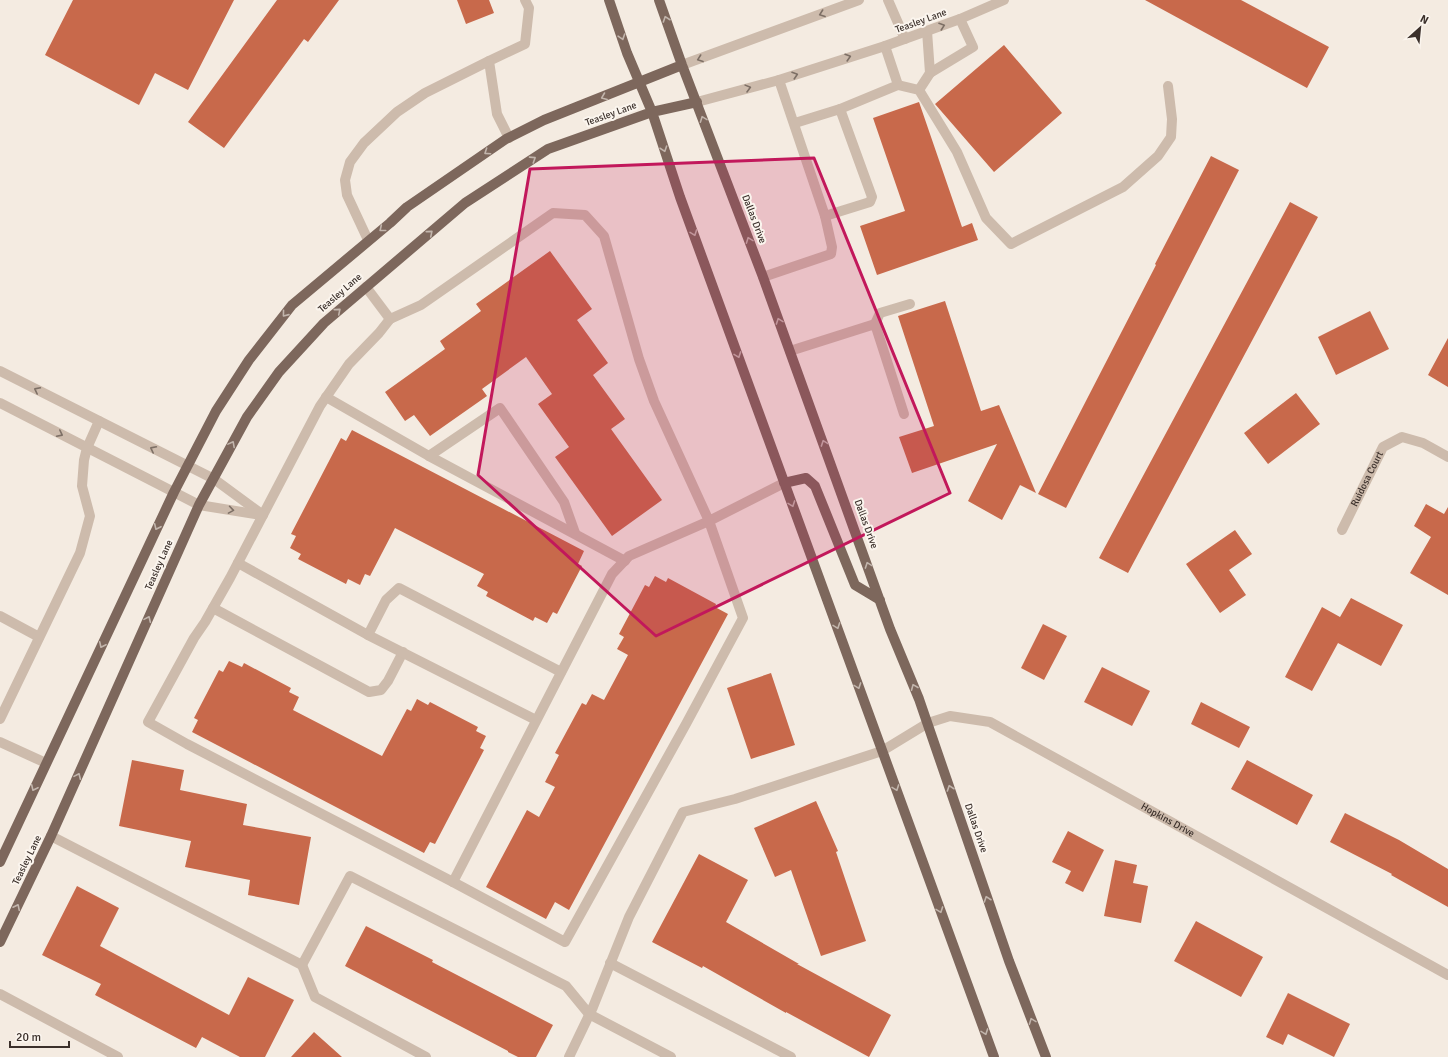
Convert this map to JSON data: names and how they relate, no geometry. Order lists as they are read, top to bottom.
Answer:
{
  "streets": {
    "main road": ["Teasley Lane", "Dallas Drive"],
    "street": ["Ruidosa Court", "Hopkins Drive"]
  },
  "crossings": [
    ["Teasley Lane", "Dallas Drive"],
    ["Dallas Drive", "Hopkins Drive"]
  ],
  "scale_bar": "20 m",
  "north": "top right"
}
